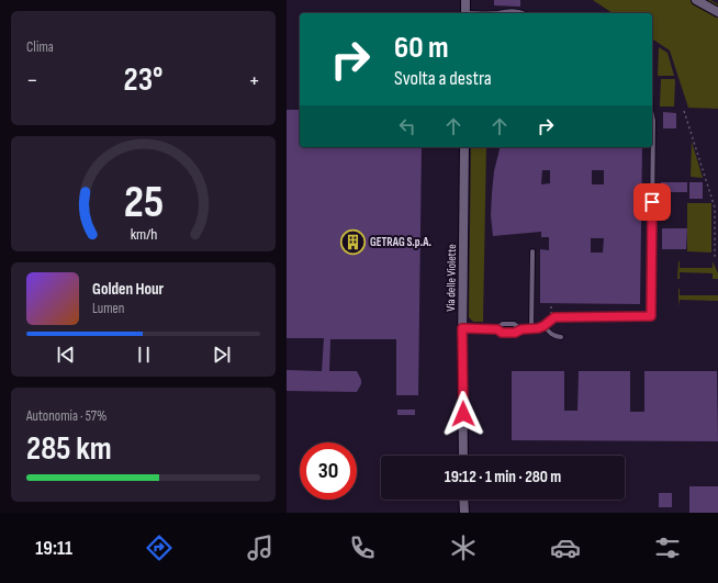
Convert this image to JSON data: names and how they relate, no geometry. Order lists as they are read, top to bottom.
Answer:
{
  "streets": {
    "street": ["Via delle Violette"]
  },
  "places": {
    "building": ["GETRAG S.p.A."]
  },
  "page": {
    "tile": [
      "Clima",
      ["Autonomia · 57%", "285 km"]
    ],
    "turn": ["60 m", "Svolta a destra"],
    "heat": ["−", "23°", "+"],
    "song": ["Golden Hour", "Lumen"],
    "limit": "30",
    "trip": "19:12 · 1 min · 280 m",
    "tabs": "19:11",
    "gauge": ["25", "km/h"]
  }
}
